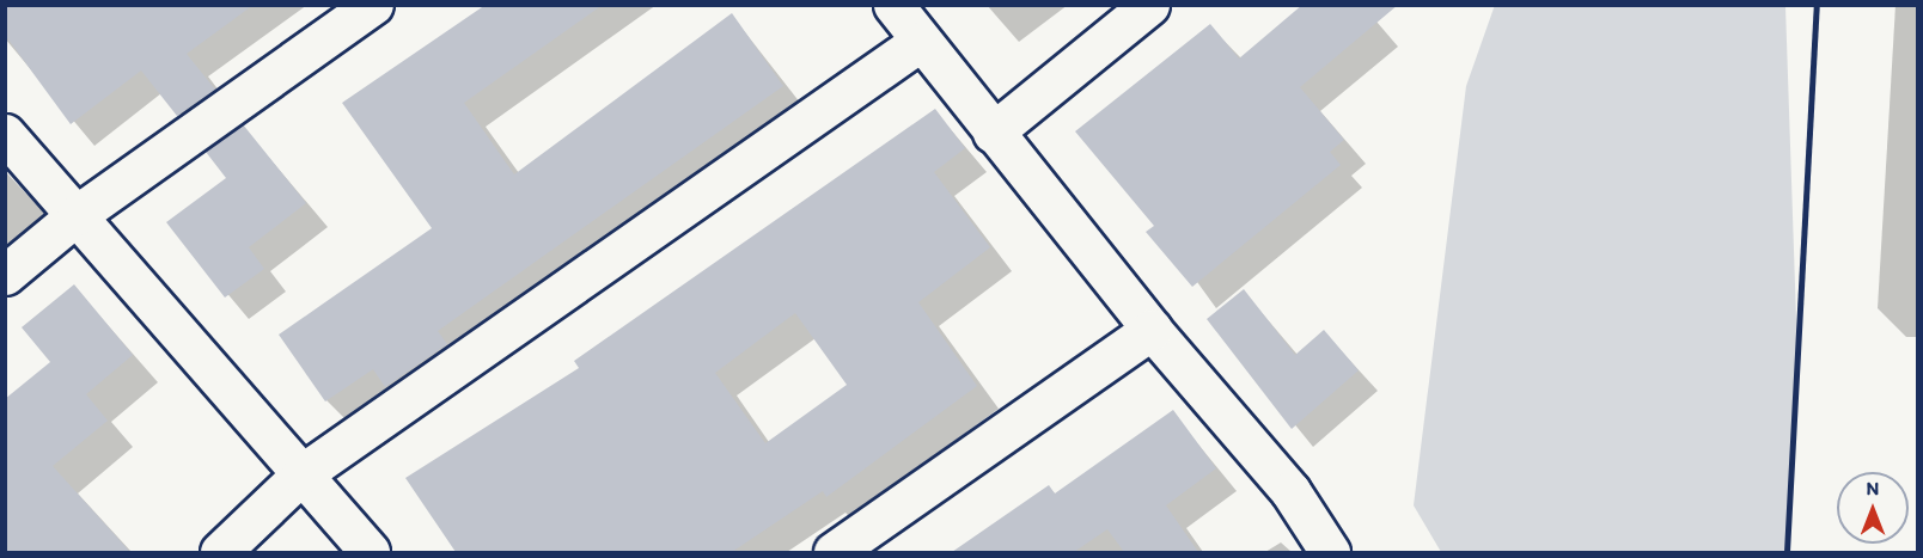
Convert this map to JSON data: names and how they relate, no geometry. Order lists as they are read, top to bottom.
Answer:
{
  "north": "top"
}
